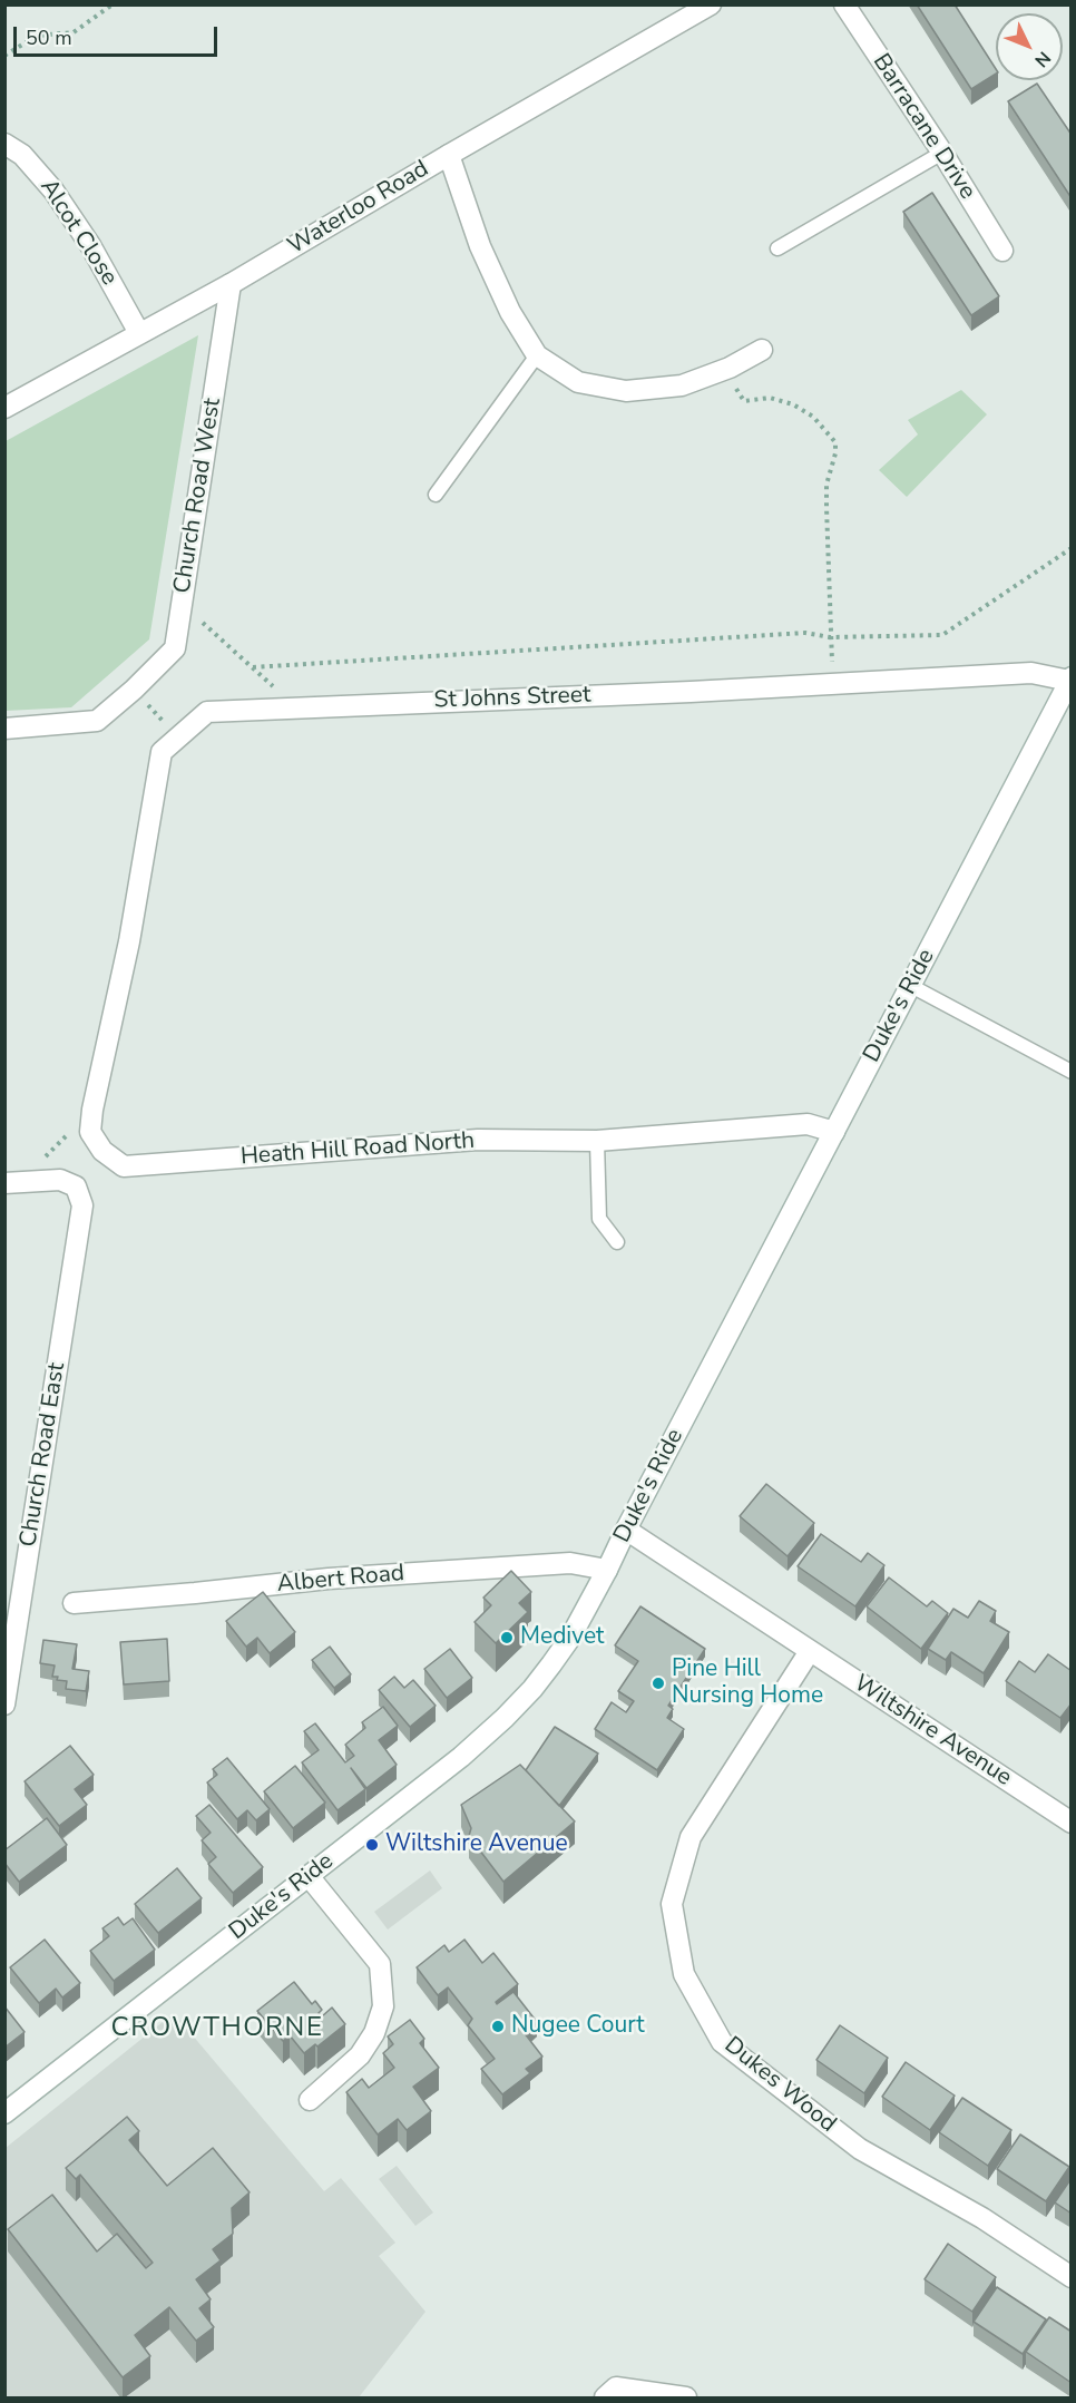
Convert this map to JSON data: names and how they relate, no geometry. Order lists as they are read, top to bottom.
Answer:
{
  "streets": {
    "street": [
      "Barracane Drive",
      "Waterloo Road",
      "Alcot Close",
      "Church Road West",
      "St Johns Street",
      "Duke's Ride",
      "Heath Hill Road North",
      "Church Road East",
      "Albert Road",
      "Wiltshire Avenue",
      "Dukes Wood"
    ]
  },
  "crossings": [
    ["Waterloo Road", "Alcot Close"],
    ["Waterloo Road", "Church Road West"],
    ["St Johns Street", "Duke's Ride"],
    ["St Johns Street", "Heath Hill Road North"],
    ["Duke's Ride", "Heath Hill Road North"],
    ["Duke's Ride", "Albert Road"],
    ["Duke's Ride", "Wiltshire Avenue"],
    ["Wiltshire Avenue", "Dukes Wood"]
  ],
  "districts": ["CROWTHORNE"],
  "places": [
    "Medivet",
    "Pine Hill Nursing Home",
    "Wiltshire Avenue",
    "Nugee Court"
  ],
  "scale_bar": "50 m",
  "north": "bottom right"
}
